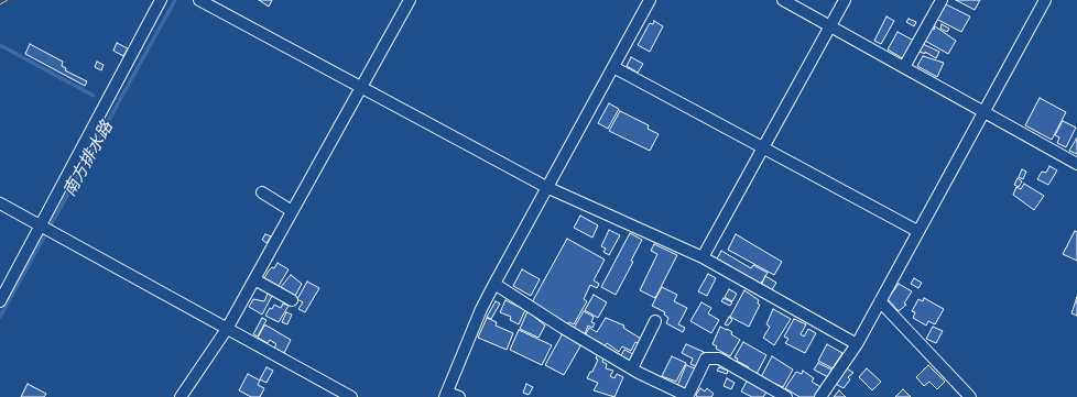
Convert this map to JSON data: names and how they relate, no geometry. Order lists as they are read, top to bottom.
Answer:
{
  "water": ["南方排水路"]
}
